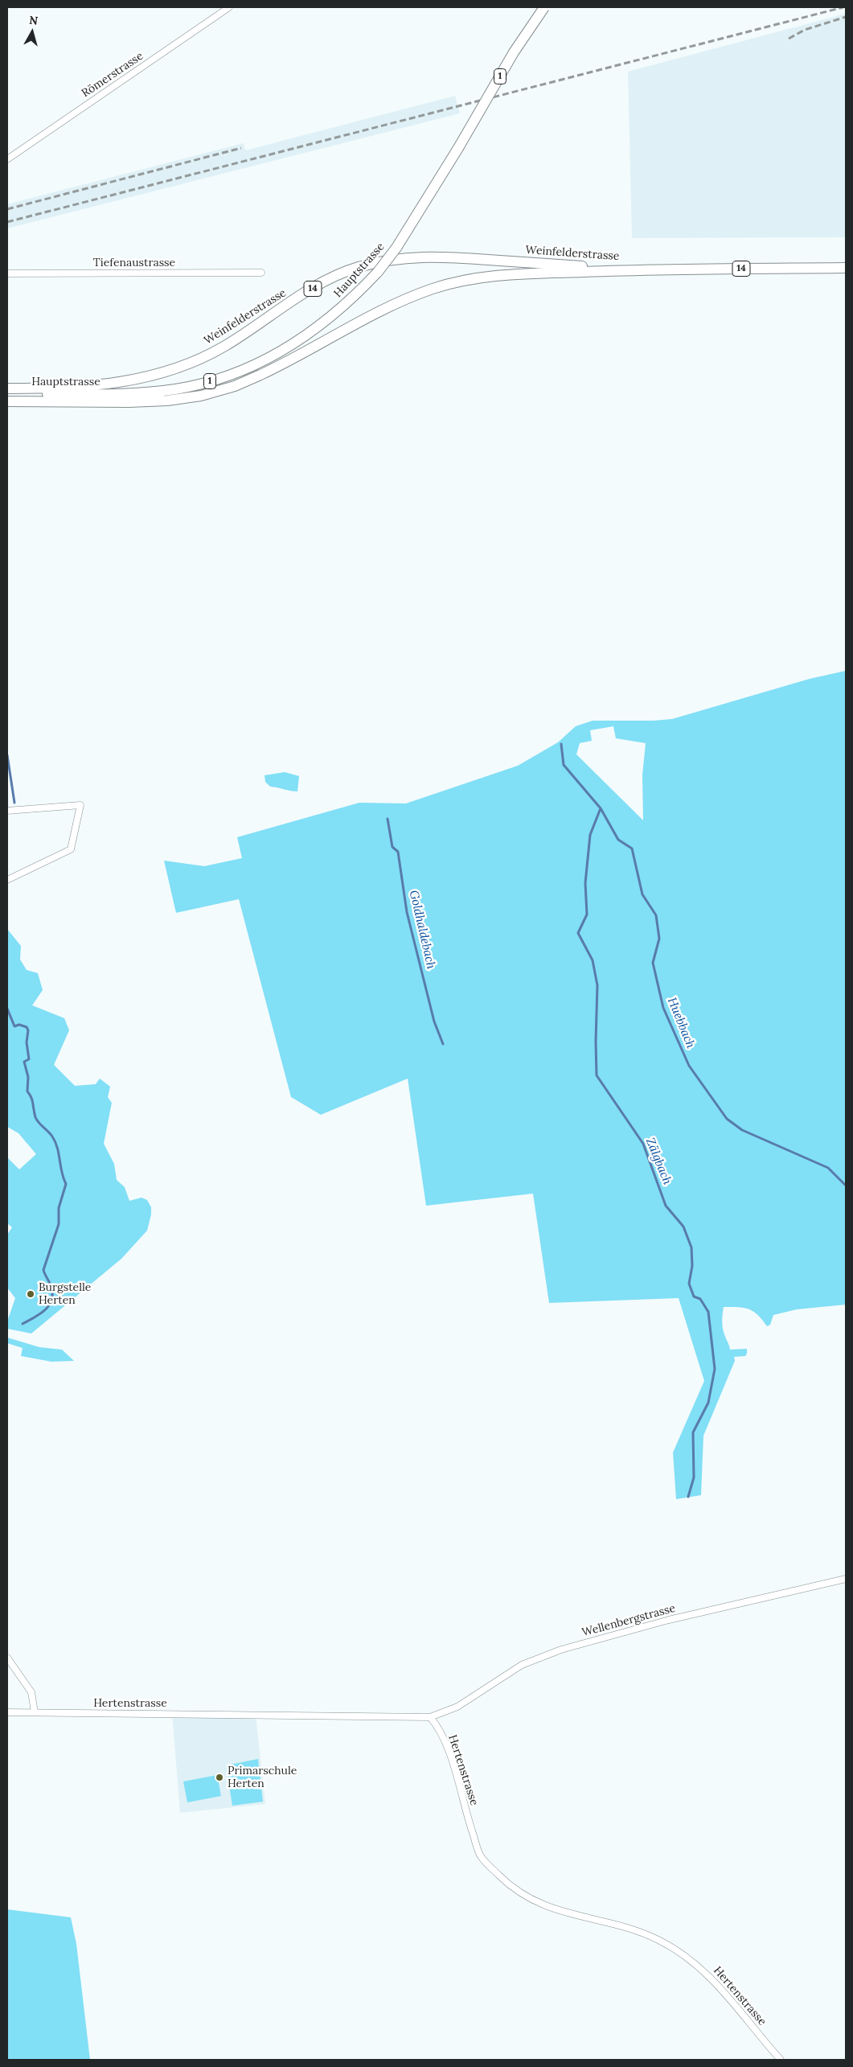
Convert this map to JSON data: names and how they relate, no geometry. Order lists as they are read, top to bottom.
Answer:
{
  "streets": {
    "main road": [
      "1",
      "Weinfelderstrasse",
      "14",
      "Hauptstrasse"
    ],
    "street": [
      "Römerstrasse",
      "Tiefenaustrasse",
      "Wellenbergstrasse",
      "Hertenstrasse"
    ]
  },
  "crossings": [
    ["Wellenbergstrasse", "Hertenstrasse"]
  ],
  "water": ["Goldhaldebach", "Huebbach", "Zälgbach"],
  "places": ["Burgstelle Herten", "Primarschule Herten"],
  "north": "top"
}
